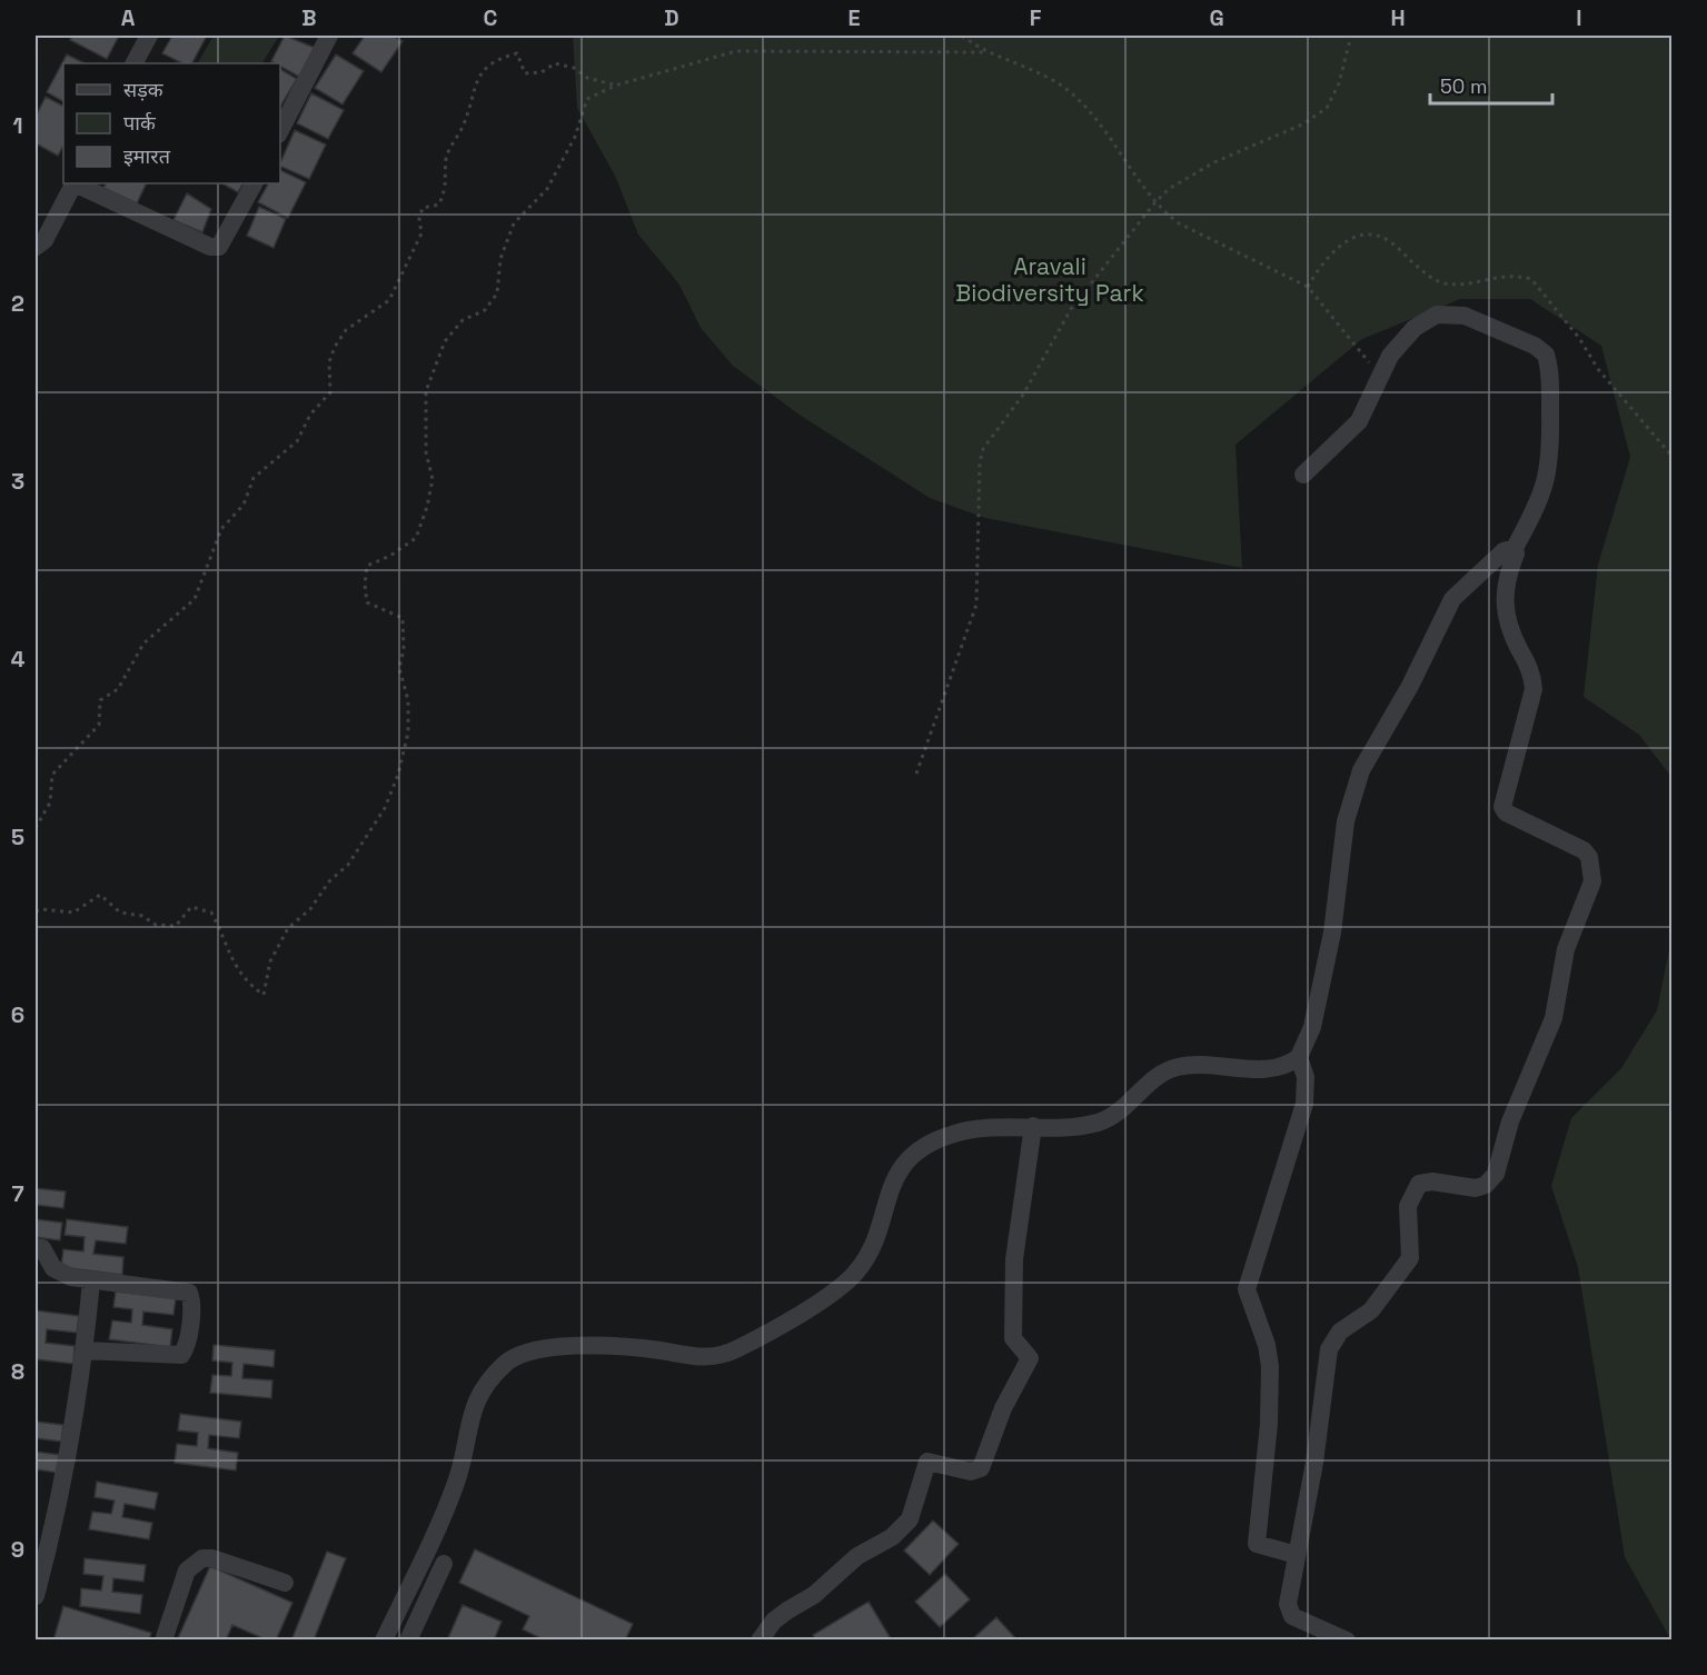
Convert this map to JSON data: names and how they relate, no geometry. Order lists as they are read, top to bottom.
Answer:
{
  "parks": ["Aravali Biodiversity Park"],
  "legend": ["सड़क", "पार्क", "इमारत"],
  "scale_bar": "50 m",
  "grid": {
    "columns": [
      "A",
      "B",
      "C",
      "D",
      "E",
      "F",
      "G",
      "H",
      "I"
    ],
    "rows": [
      "1",
      "2",
      "3",
      "4",
      "5",
      "6",
      "7",
      "8",
      "9"
    ]
  }
}
